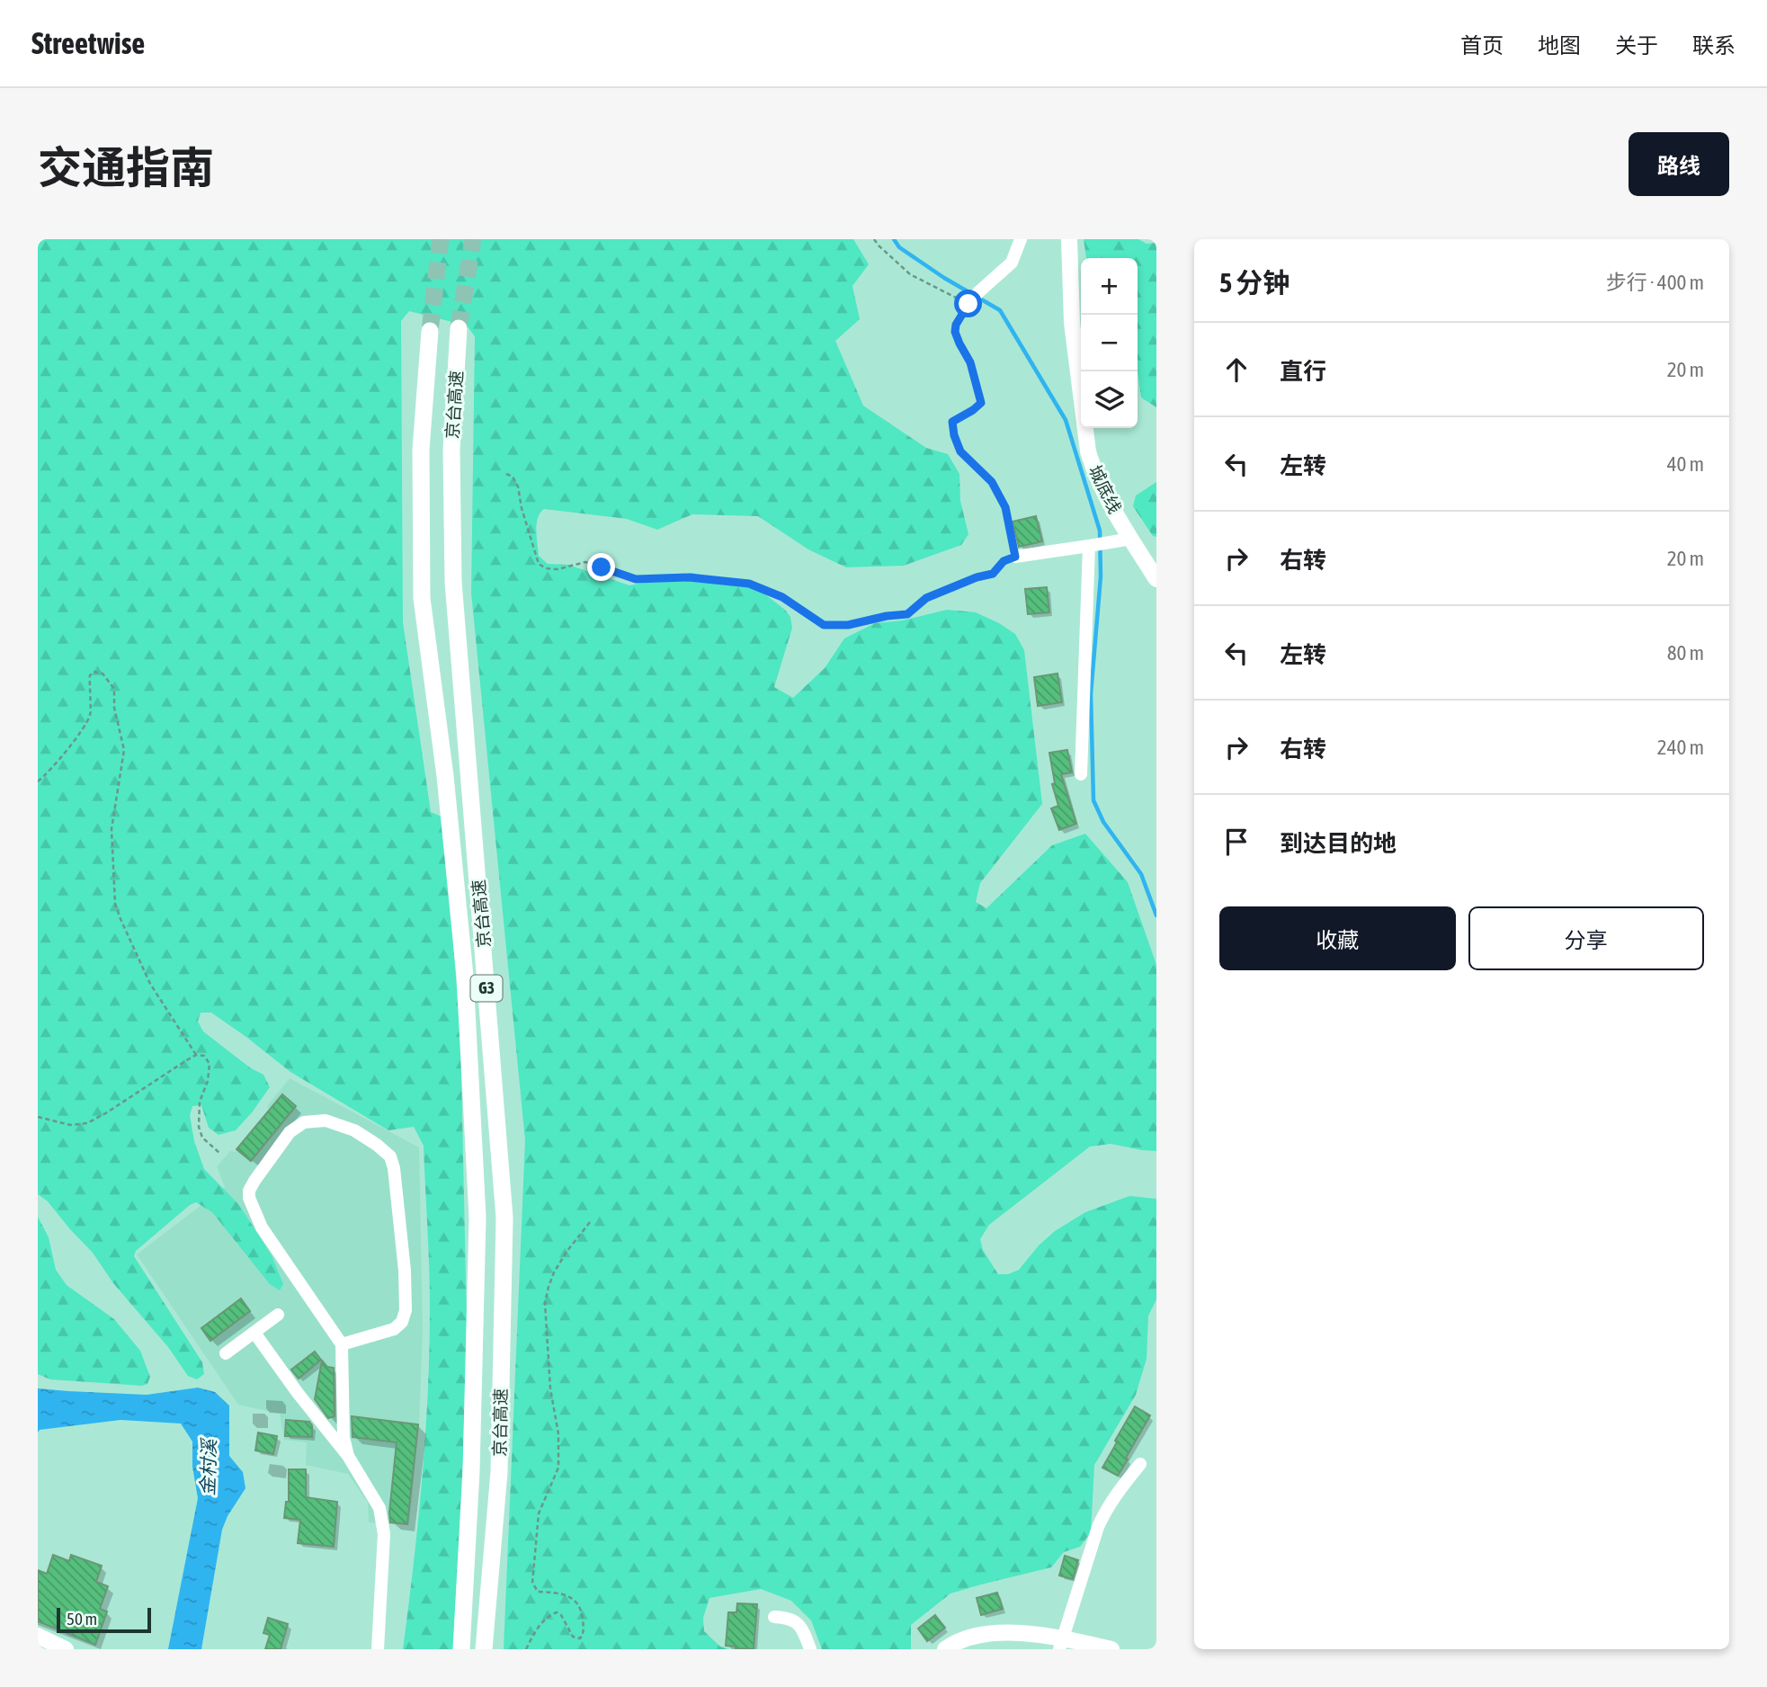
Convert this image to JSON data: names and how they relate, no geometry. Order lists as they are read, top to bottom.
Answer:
{
  "streets": {
    "highway": ["京台高速", "G3"],
    "main road": ["城底线"]
  },
  "water": ["金村溪"],
  "scale_bar": "50 m",
  "page": {
    "header": "Streetwise",
    "nav": [
      "首页",
      "地图",
      "关于",
      "联系"
    ],
    "title": "交通指南",
    "buttons": [
      "路线",
      ["收藏", "分享"]
    ],
    "heading": ["5 分钟", "步行 · 400 m"],
    "map_buttons": ["+", "−"],
    "list": [
      ["直行", "20 m"],
      ["左转", "40 m"],
      ["右转", "20 m"],
      ["左转", "80 m"],
      ["右转", "240 m"],
      "到达目的地"
    ],
    "scale": "50 m"
  }
}
